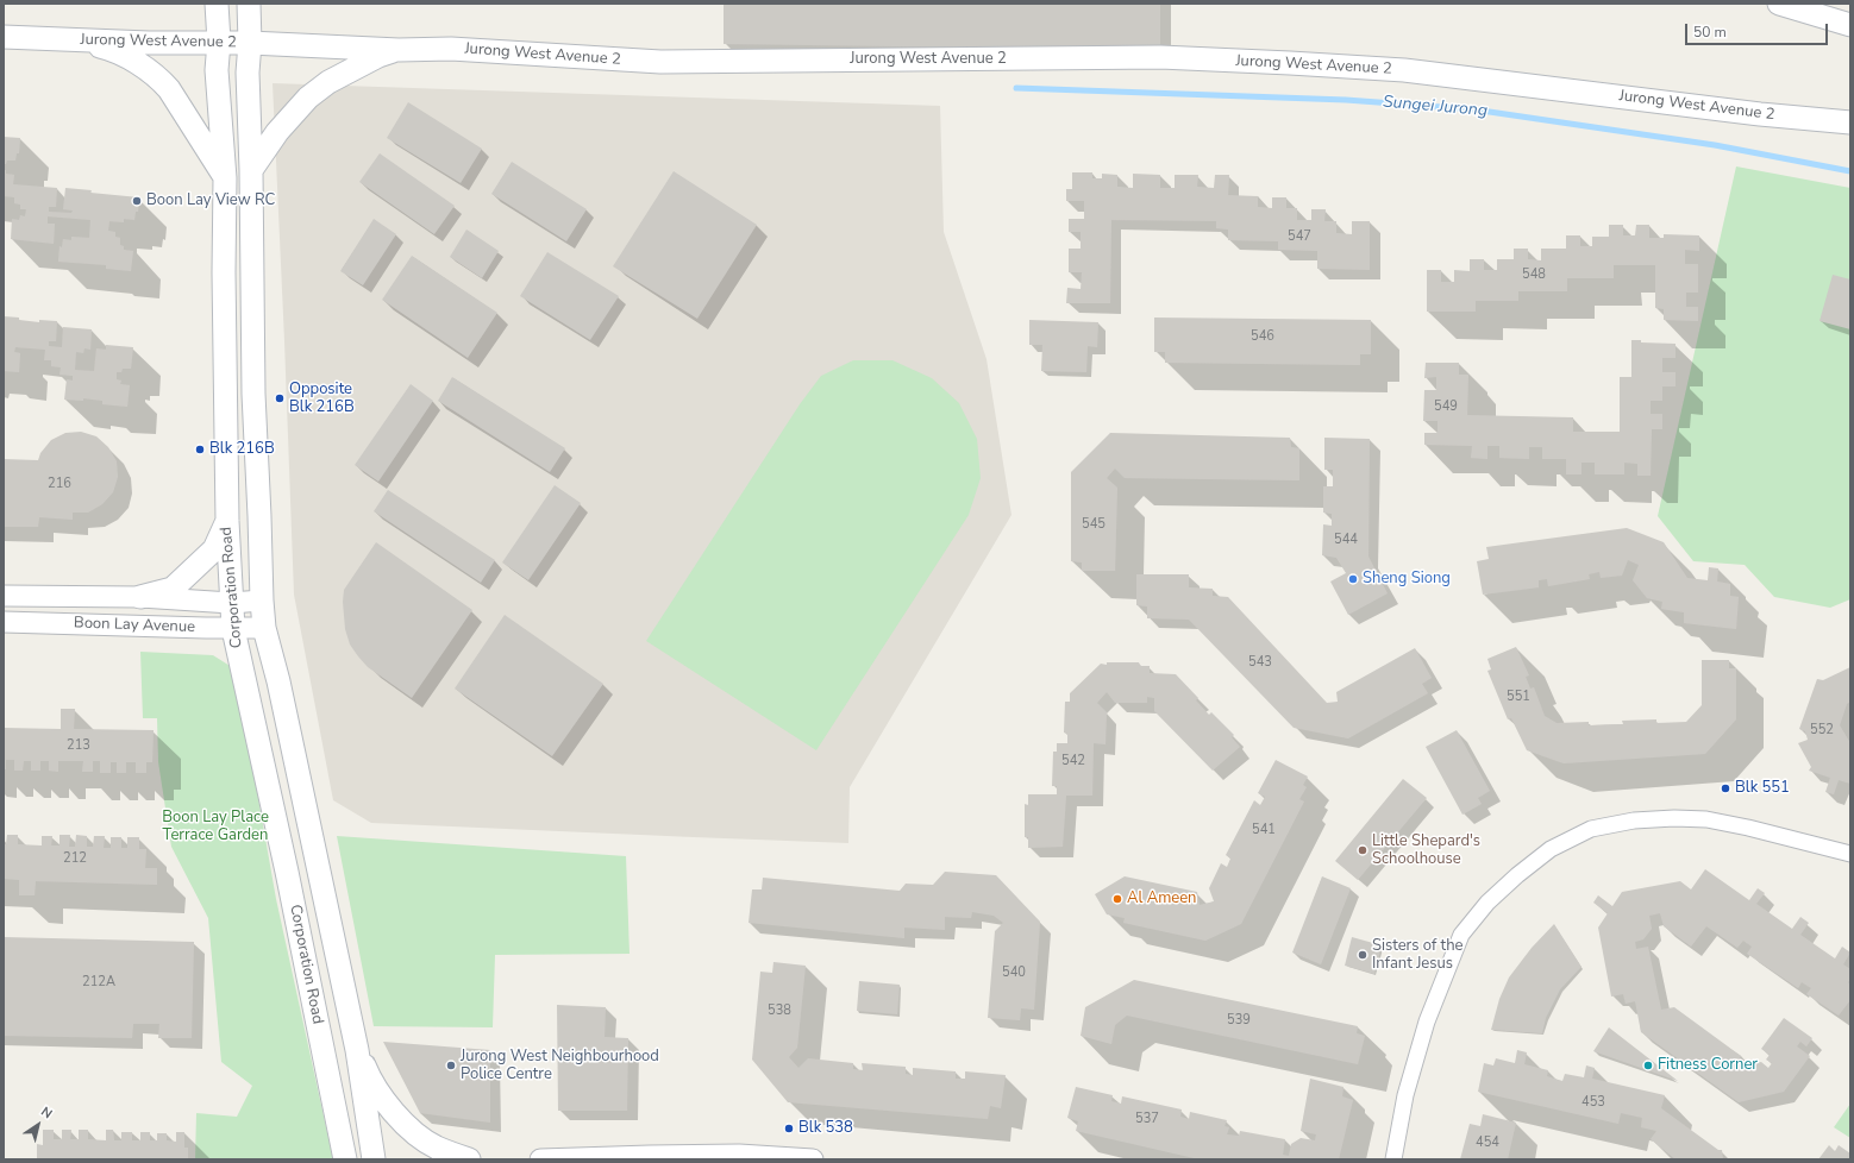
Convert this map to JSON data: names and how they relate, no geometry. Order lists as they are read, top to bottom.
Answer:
{
  "streets": {
    "main road": ["Jurong West Avenue 2", "Corporation Road"],
    "street": ["Boon Lay Avenue"]
  },
  "crossings": [
    ["Jurong West Avenue 2", "Corporation Road"],
    ["Corporation Road", "Boon Lay Avenue"]
  ],
  "water": ["Sungei Jurong"],
  "parks": ["Boon Lay Place Terrace Garden"],
  "places": [
    "Boon Lay View RC",
    "Opposite Blk 216B",
    "Blk 216B",
    "Sheng Siong",
    "Blk 551",
    "Little Shepard's Schoolhouse",
    "Al Ameen",
    "Sisters of the Infant Jesus",
    "Jurong West Neighbourhood Police Centre",
    "Fitness Corner",
    "Blk 538"
  ],
  "house_numbers": [
    "547",
    "548",
    "546",
    "549",
    "216",
    "545",
    "544",
    "543",
    "551",
    "552",
    "213",
    "542",
    "541",
    "212",
    "540",
    "212A",
    "538",
    "539",
    "453",
    "537",
    "454"
  ],
  "scale_bar": "50 m",
  "north": "top right"
}
